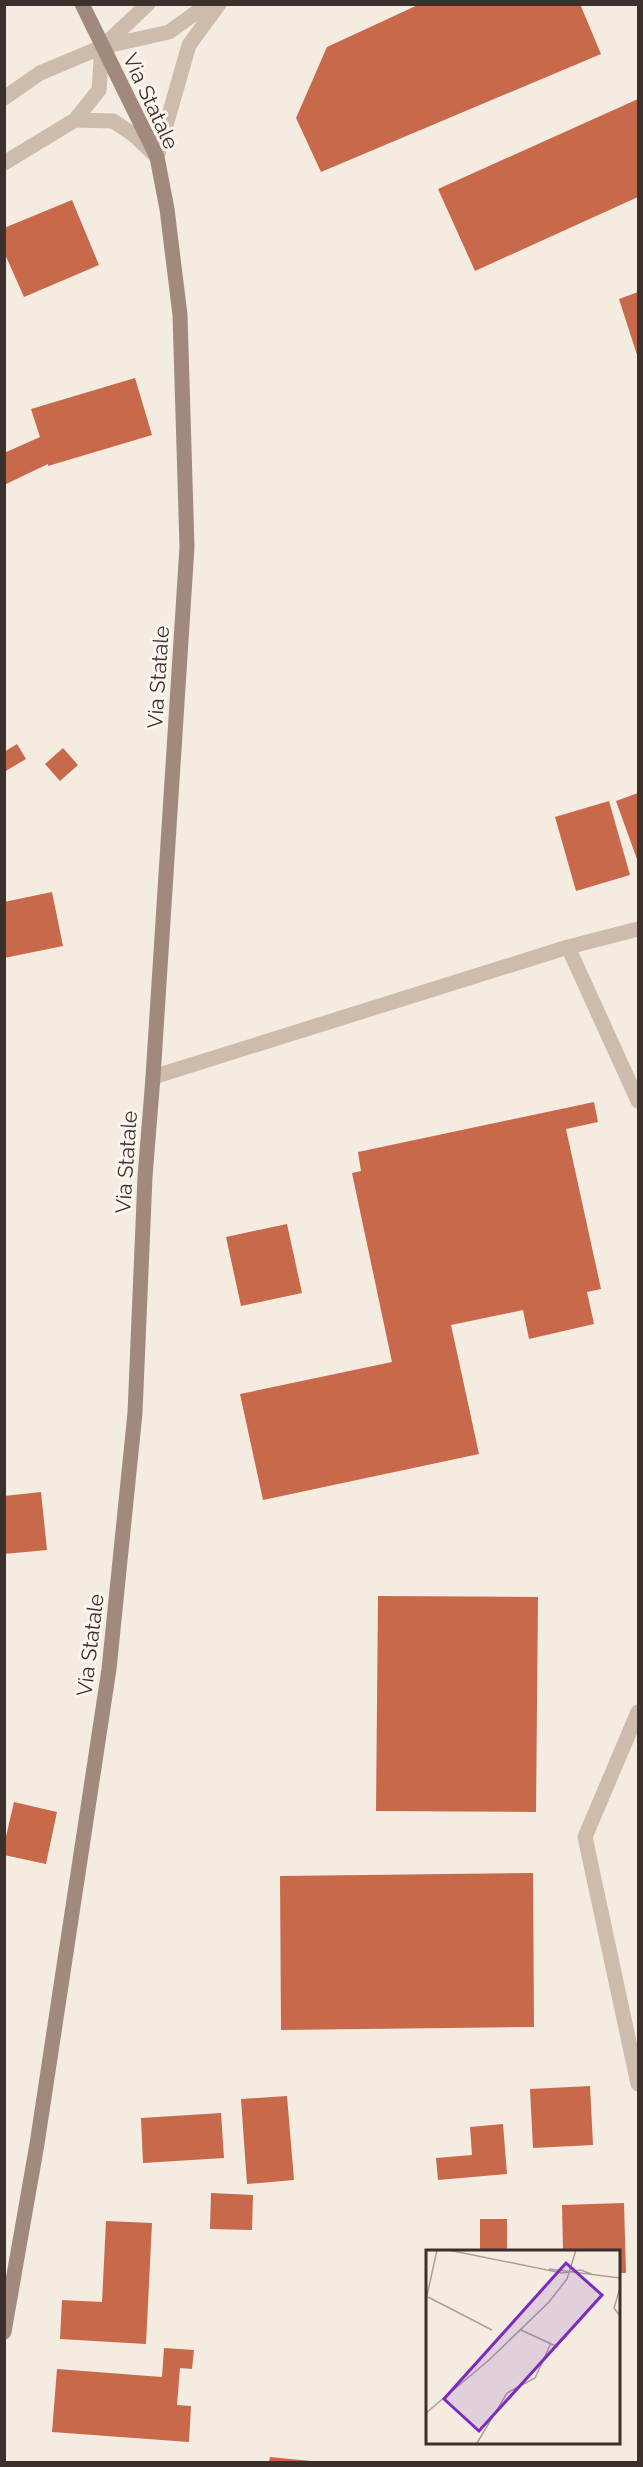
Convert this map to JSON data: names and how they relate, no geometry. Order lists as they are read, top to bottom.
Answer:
{
  "streets": {
    "main road": ["Via Statale"]
  }
}
